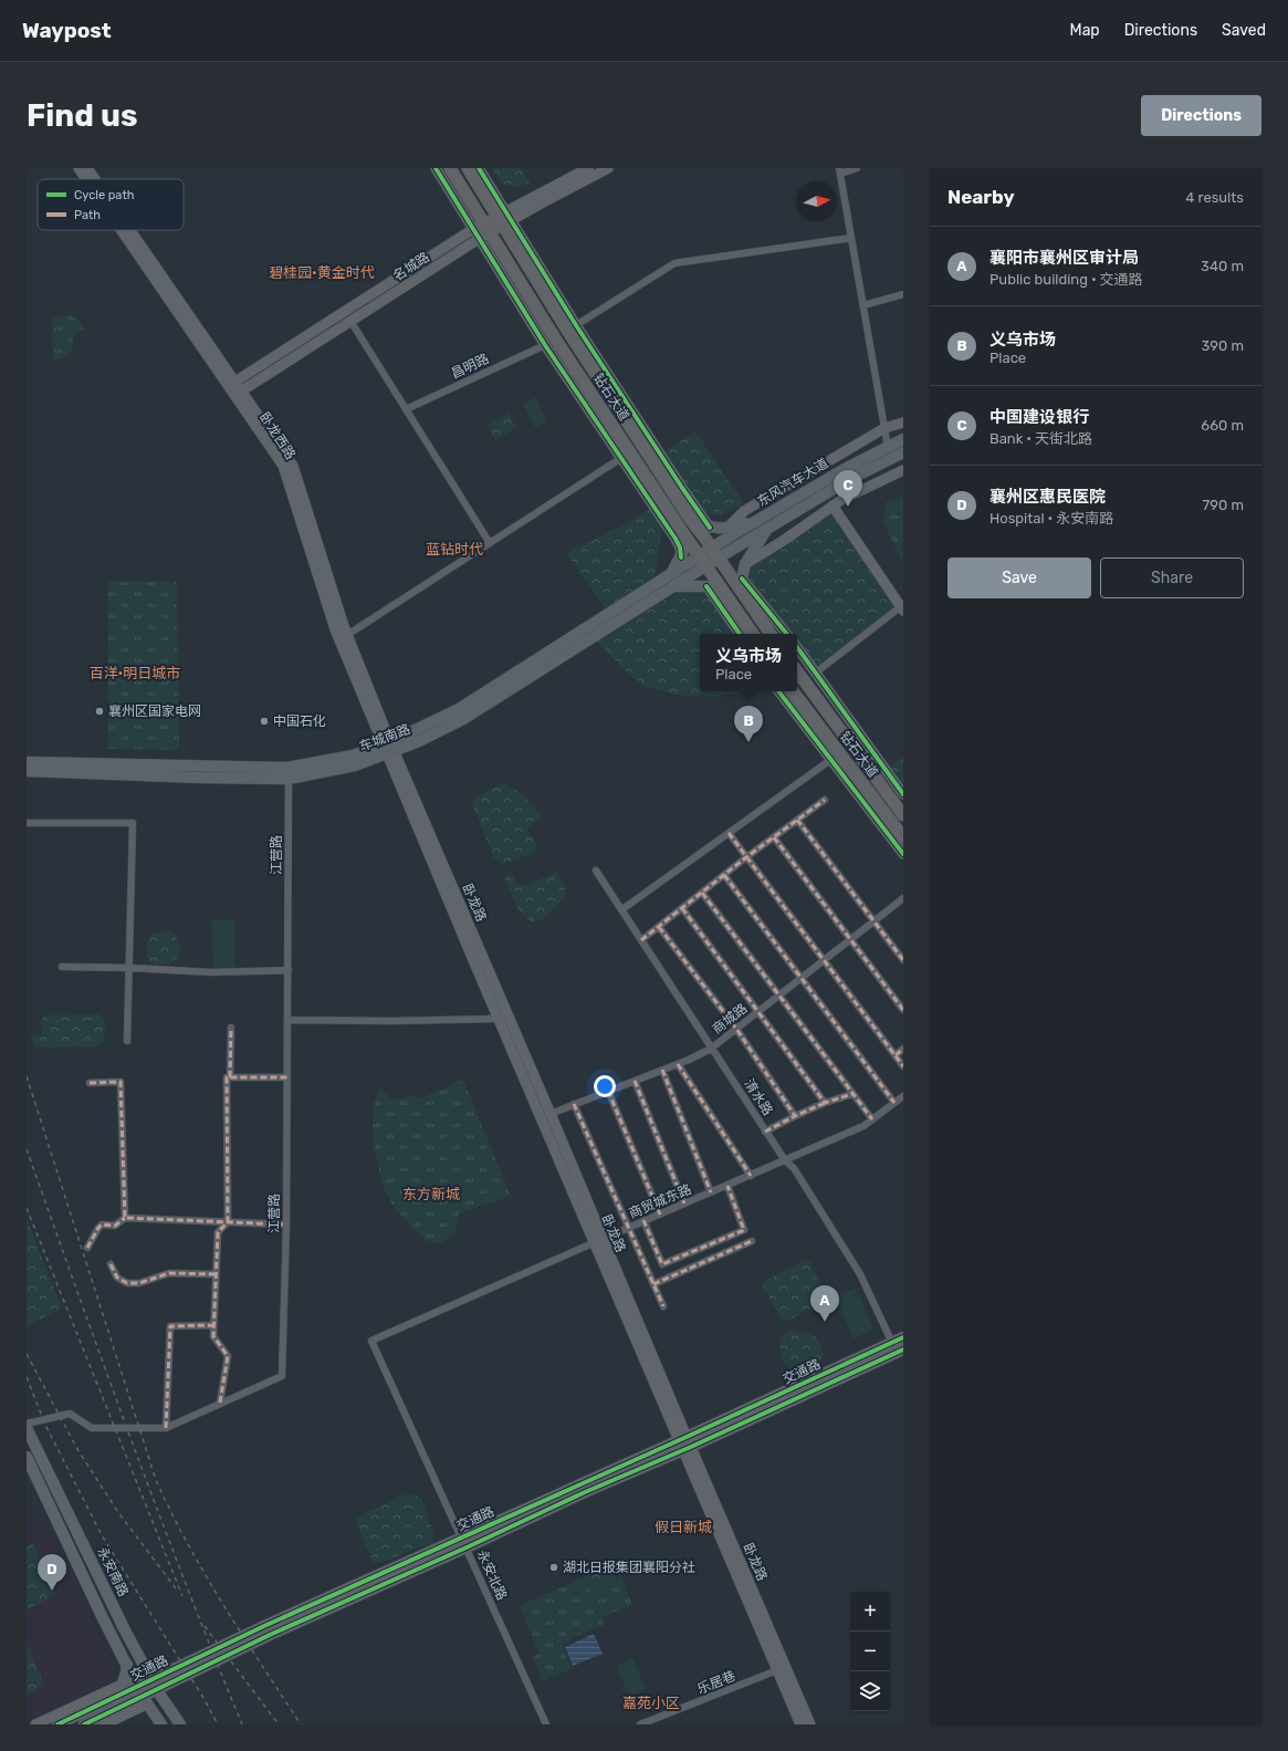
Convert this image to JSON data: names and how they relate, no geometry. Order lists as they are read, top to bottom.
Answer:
{
  "streets": {
    "highway": ["钻石大道"],
    "main road": [
      "名城路",
      "卧龙西路",
      "东风汽车大道",
      "车城南路",
      "卧龙路",
      "交通路",
      "永安南路"
    ],
    "street": [
      "昌明路",
      "江营路",
      "商城路",
      "淯水路",
      "商贸城东路",
      "永安北路",
      "乐居巷"
    ]
  },
  "crossings": [
    ["名城路", "钻石大道"],
    ["名城路", "卧龙西路"],
    ["昌明路", "钻石大道"],
    ["钻石大道", "东风汽车大道"],
    ["钻石大道", "车城南路"],
    ["卧龙西路", "车城南路"],
    ["卧龙西路", "卧龙路"],
    ["东风汽车大道", "车城南路"],
    ["车城南路", "江营路"],
    ["车城南路", "卧龙路"],
    ["卧龙路", "商城路"],
    ["卧龙路", "商贸城东路"],
    ["卧龙路", "交通路"],
    ["卧龙路", "乐居巷"],
    ["商城路", "淯水路"],
    ["淯水路", "商贸城东路"],
    ["淯水路", "交通路"],
    ["商贸城东路", "永安北路"],
    ["交通路", "永安南路"],
    ["交通路", "永安北路"]
  ],
  "districts": [
    "碧桂园·黄金时代",
    "蓝钻时代",
    "百洋·明日城市",
    "东方新城",
    "假日新城",
    "嘉苑小区"
  ],
  "places": ["襄州区国家电网", "中国石化", "湖北日报集团襄阳分社"],
  "legend": ["Cycle path", "Path"],
  "north": "right",
  "page": {
    "header": "Waypost",
    "nav": ["Map", "Directions", "Saved"],
    "buttons": [
      "Directions",
      ["Save", "Share"]
    ],
    "title": "Find us",
    "heading": ["Nearby", "4 results"],
    "list": [
      {
        "mark": "A",
        "name": "襄阳市襄州区审计局",
        "note": "Public building · 交通路",
        "value": "340 m"
      },
      {
        "mark": "B",
        "name": "义乌市场",
        "note": "Place",
        "value": "390 m"
      },
      {
        "mark": "C",
        "name": "中国建设银行",
        "note": "Bank · 天街北路",
        "value": "660 m"
      },
      {
        "mark": "D",
        "name": "襄州区惠民医院",
        "note": "Hospital · 永安南路",
        "value": "790 m"
      }
    ],
    "pins": [
      "C",
      "B",
      "A",
      "D"
    ],
    "popup": ["义乌市场", "Place"],
    "map_buttons": ["+", "−"]
  }
}
